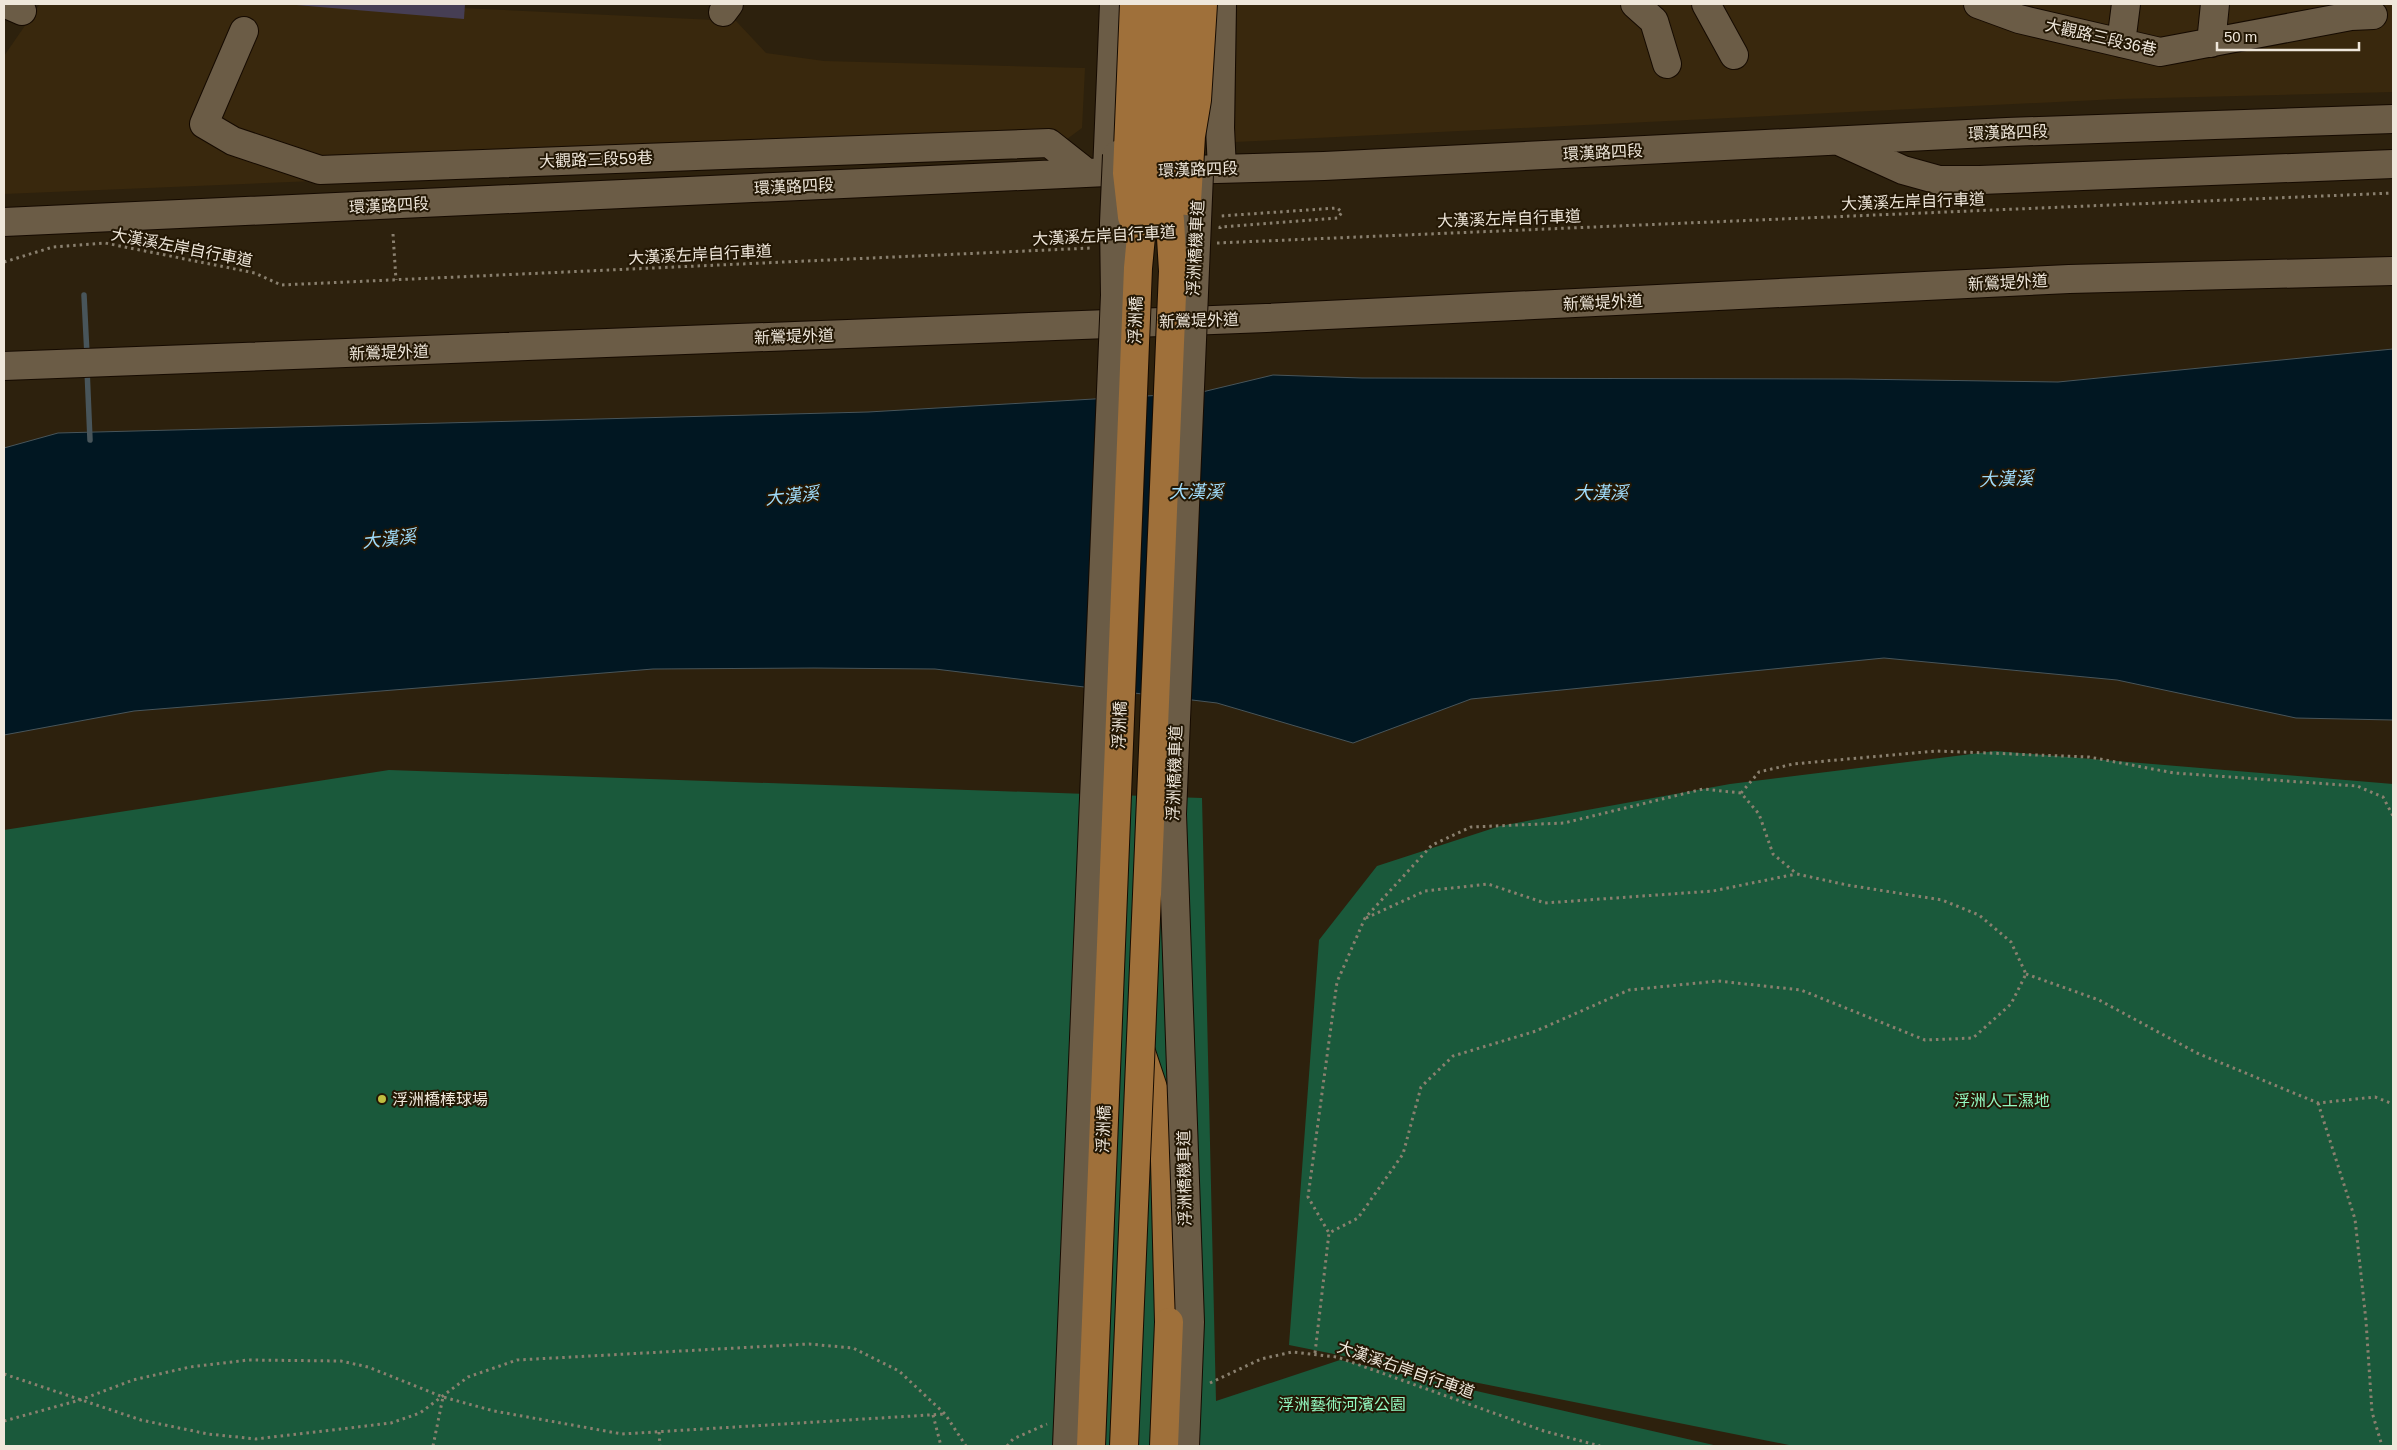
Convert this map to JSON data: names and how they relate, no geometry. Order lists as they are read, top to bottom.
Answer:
{
  "streets": {
    "main road": ["浮洲橋"],
    "street": [
      "大觀路三段36巷",
      "環漢路四段",
      "大觀路三段59巷",
      "浮洲橋機車道",
      "新鶯堤外道"
    ],
    "path": ["大漢溪左岸自行車道", "大漢溪右岸自行車道"]
  },
  "crossings": [
    ["環漢路四段", "大觀路三段59巷"]
  ],
  "water": ["大漢溪"],
  "parks": ["浮洲人工濕地", "浮洲藝術河濱公園"],
  "places": ["浮洲橋棒球場"],
  "scale_bar": "50 m"
}
